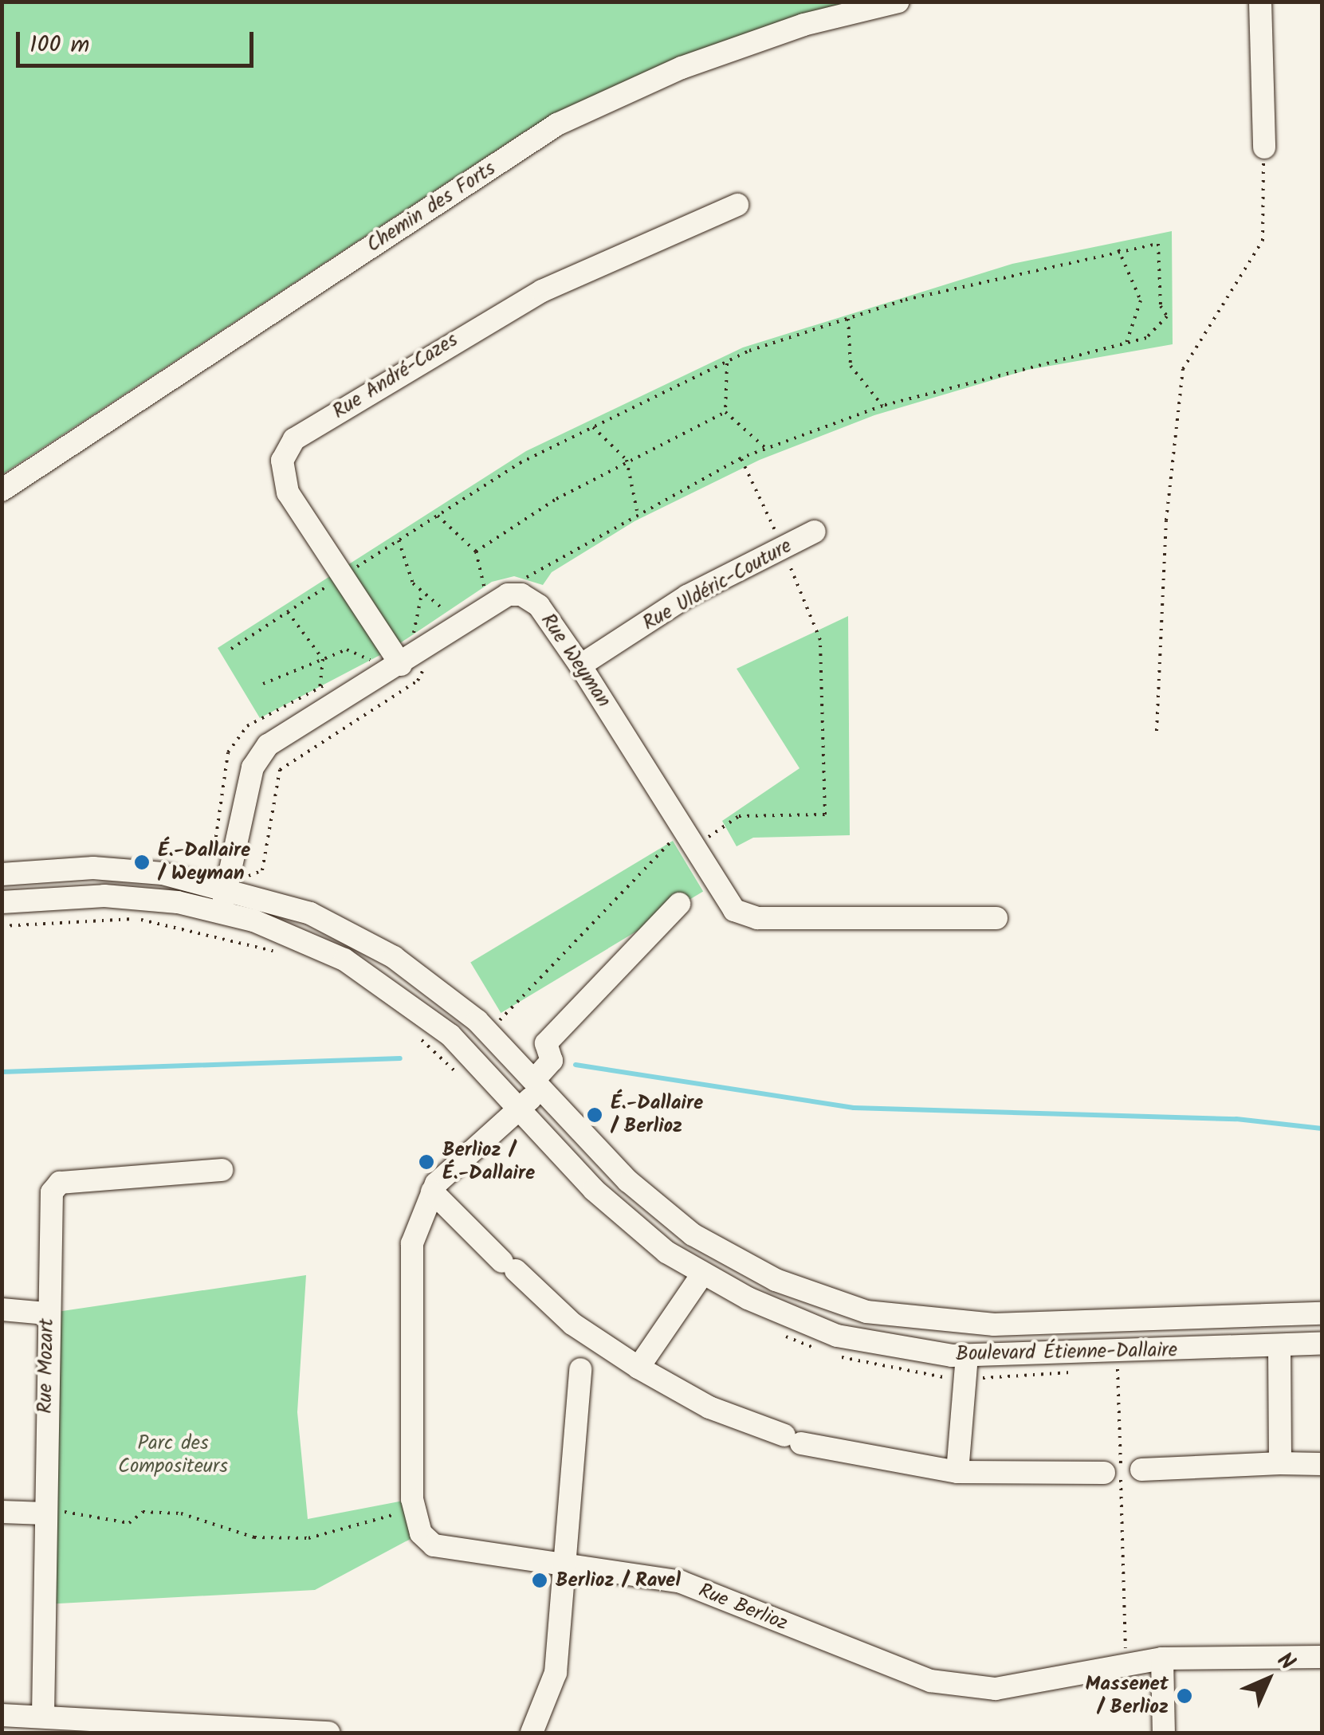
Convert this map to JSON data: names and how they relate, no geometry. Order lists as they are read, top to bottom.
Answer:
{
  "streets": {
    "street": [
      "Chemin des Forts",
      "Rue André-Cazes",
      "Rue Uldéric-Couture",
      "Rue Weyman",
      "Boulevard Étienne-Dallaire",
      "Rue Mozart",
      "Rue Berlioz"
    ]
  },
  "crossings": [
    ["Rue André-Cazes", "Rue Weyman"],
    ["Rue Uldéric-Couture", "Rue Weyman"],
    ["Rue Weyman", "Boulevard Étienne-Dallaire"],
    ["Boulevard Étienne-Dallaire", "Rue Berlioz"]
  ],
  "parks": ["Parc des Compositeurs"],
  "places": [
    "É.-Dallaire / Weyman",
    "É.-Dallaire / Berlioz",
    "Berlioz / É.-Dallaire",
    "Berlioz / Ravel",
    "Massenet / Berlioz"
  ],
  "scale_bar": "100 m",
  "north": "top right"
}
